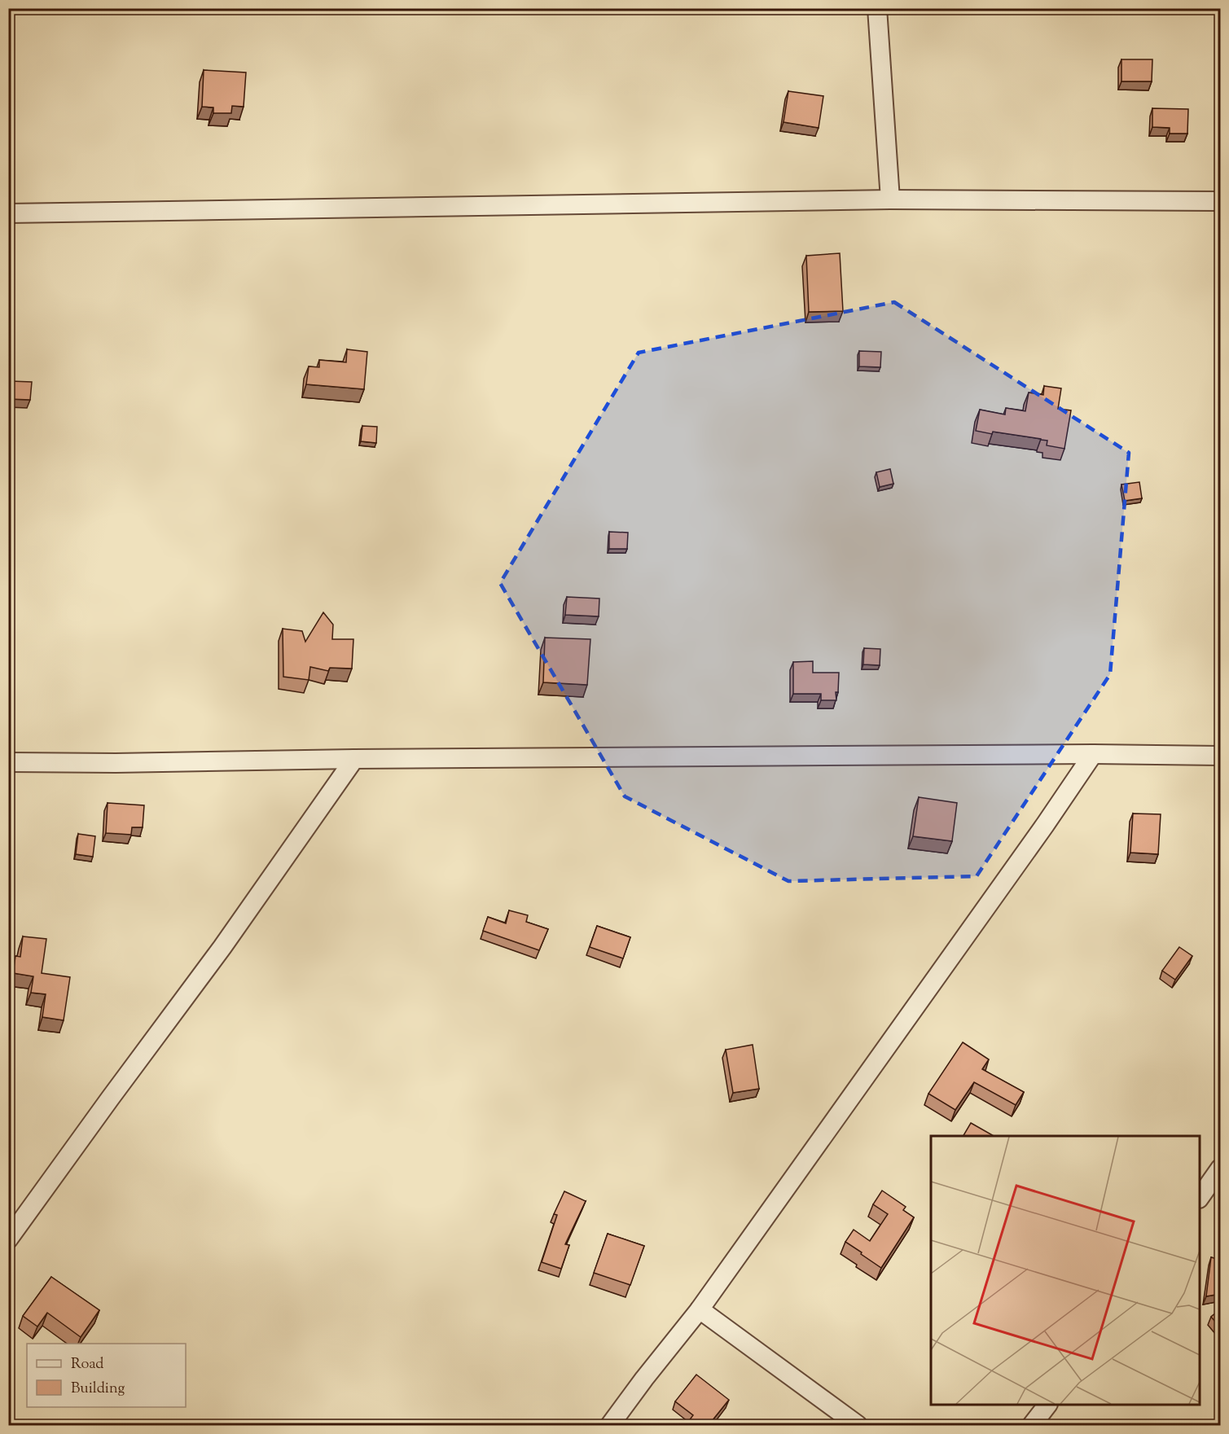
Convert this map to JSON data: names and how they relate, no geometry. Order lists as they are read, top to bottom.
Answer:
{
  "legend": ["Road", "Building"]
}
